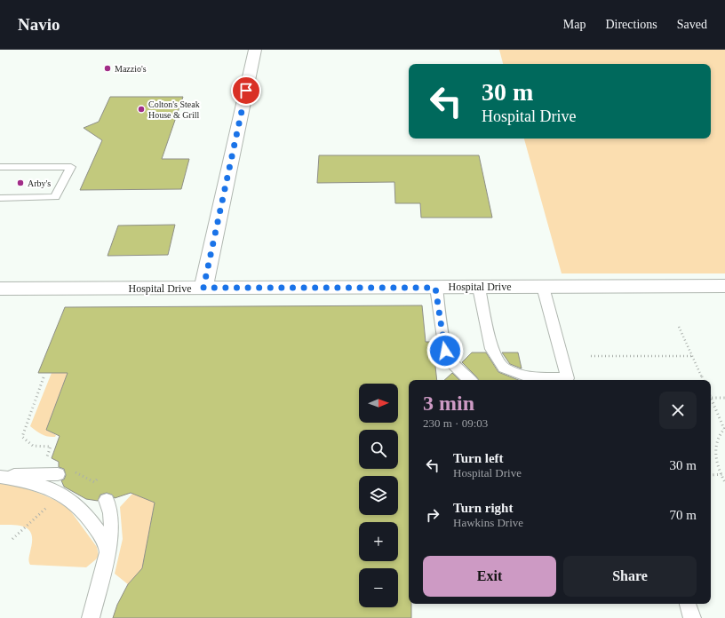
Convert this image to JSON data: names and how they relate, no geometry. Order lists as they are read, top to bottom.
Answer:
{
  "streets": {
    "street": ["Hospital Drive"]
  },
  "places": ["Mazzio's", "Colton's Steak House & Grill", "Arby's"],
  "north": "right",
  "page": {
    "header": "Navio",
    "nav": ["Map", "Directions", "Saved"],
    "turn": ["30 m", "Hospital Drive"],
    "heading": ["3 min", "230 m · 09:03"],
    "map_buttons": ["+", "−"],
    "list": [
      {
        "name": "Turn left",
        "note": "Hospital Drive",
        "value": "30 m"
      },
      {
        "name": "Turn right",
        "note": "Hawkins Drive",
        "value": "70 m"
      }
    ],
    "buttons": ["Exit", "Share"]
  }
}
